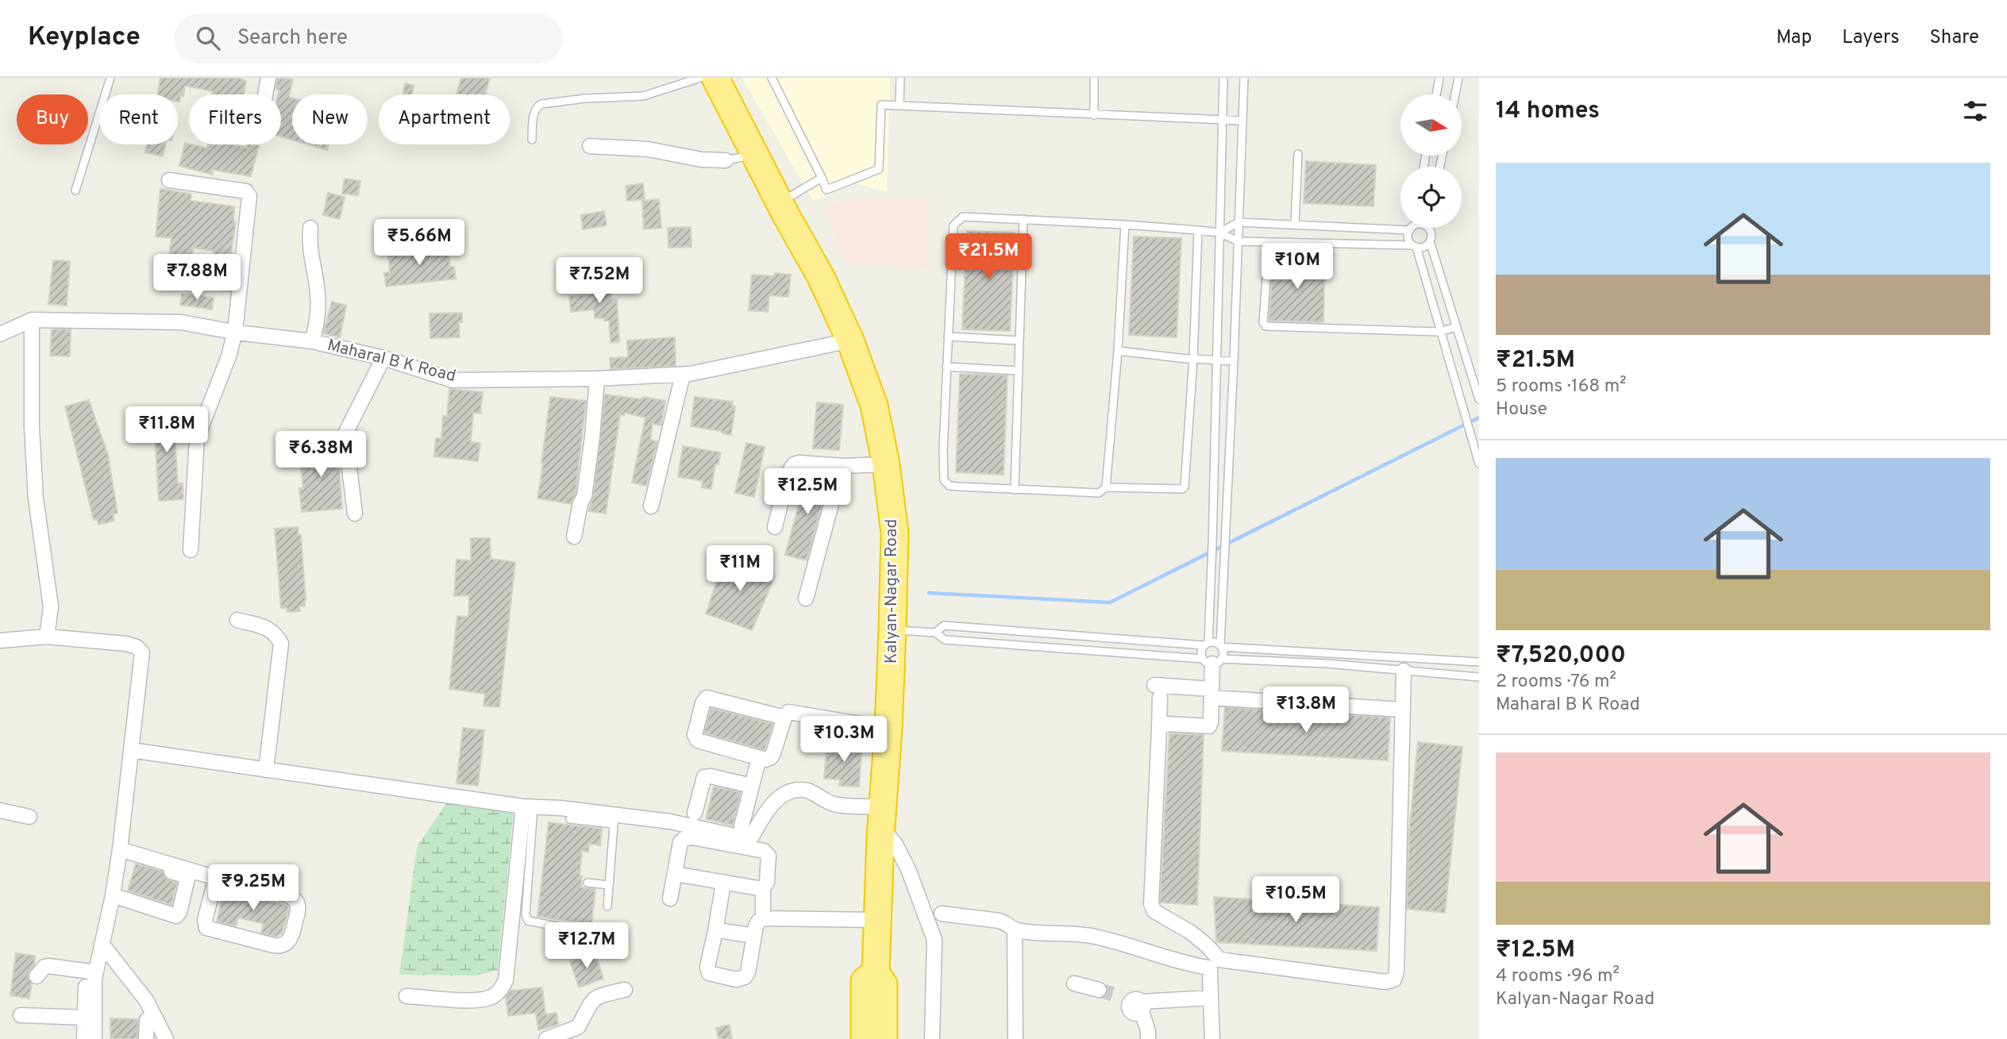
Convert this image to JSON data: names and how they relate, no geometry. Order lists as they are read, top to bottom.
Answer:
{
  "streets": {
    "highway": ["Kalyan-Nagar Road"],
    "street": ["Maharal B K Road"]
  },
  "crossings": [
    ["Maharal B K Road", "Kalyan-Nagar Road"]
  ],
  "north": "right",
  "page": {
    "header": "Keyplace",
    "search": "Search here",
    "nav": ["Map", "Layers", "Share"],
    "heading": "14 homes",
    "chip": [
      "Buy",
      "Rent",
      "Filters",
      "New",
      "Apartment"
    ],
    "list": [
      {
        "name": "₹21.5M",
        "note": "5 rooms · 168 m² · House"
      },
      {
        "name": "₹7,520,000",
        "note": "2 rooms · 76 m² · Maharal B K Road"
      },
      {
        "name": "₹12.5M",
        "note": "4 rooms · 96 m² · Kalyan-Nagar Road"
      }
    ],
    "price": [
      "₹5.66M",
      "₹21.5M",
      "₹10M",
      "₹7.88M",
      "₹7.52M",
      "₹11.8M",
      "₹6.38M",
      "₹12.5M",
      "₹11M",
      "₹13.8M",
      "₹10.3M",
      "₹9.25M",
      "₹10.5M",
      "₹12.7M"
    ]
  }
}
